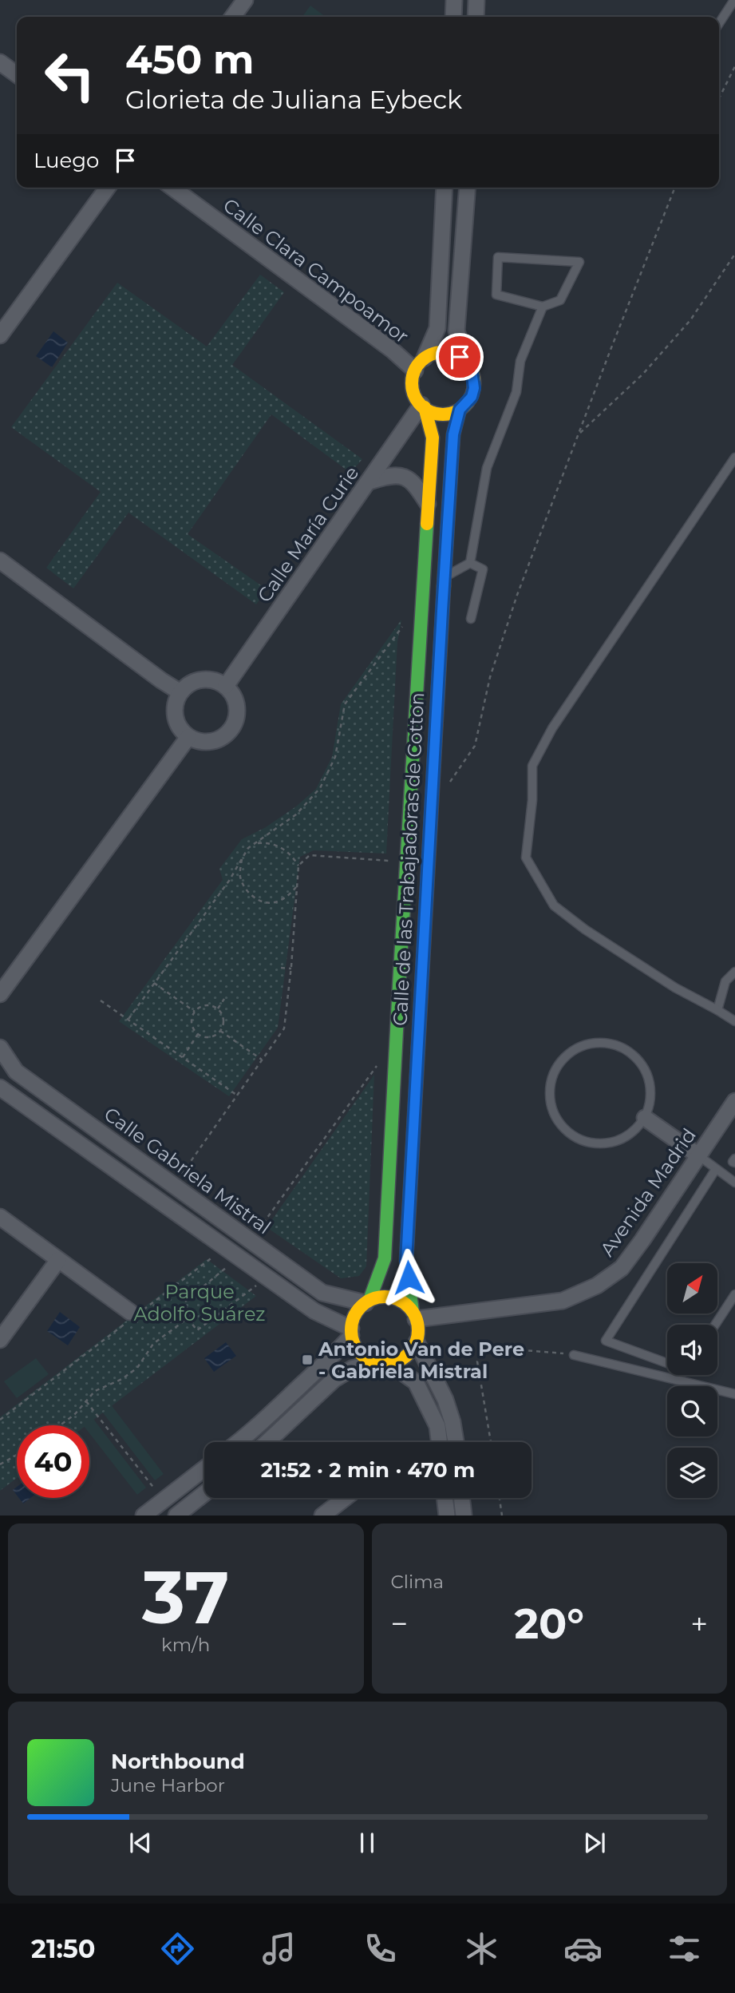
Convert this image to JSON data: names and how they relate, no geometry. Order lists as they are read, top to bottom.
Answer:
{
  "streets": {
    "street": [
      "Calle Clara Campoamor",
      "Calle María Curie",
      "Calle de las Trabajadoras de Cotton",
      "Calle Gabriela Mistral",
      "Avenida Madrid"
    ]
  },
  "crossings": [
    ["Calle Clara Campoamor", "Calle María Curie"],
    ["Calle Clara Campoamor", "Calle de las Trabajadoras de Cotton"],
    ["Calle María Curie", "Calle de las Trabajadoras de Cotton"],
    ["Calle de las Trabajadoras de Cotton", "Calle Gabriela Mistral"],
    ["Calle de las Trabajadoras de Cotton", "Avenida Madrid"],
    ["Calle Gabriela Mistral", "Avenida Madrid"]
  ],
  "parks": ["Parque Adolfo Suárez"],
  "places": {
    "transit": ["Antonio Van de Pere - Gabriela Mistral"]
  },
  "north": "top right",
  "page": {
    "turn": ["450 m", "Glorieta de Juliana Eybeck"],
    "then": "Luego",
    "limit": "40",
    "trip": "21:52 · 2 min · 470 m",
    "tile": [
      ["37", "km/h"],
      "Clima"
    ],
    "heat": ["−", "20°", "+"],
    "song": ["Northbound", "June Harbor"],
    "tabs": "21:50"
  }
}
